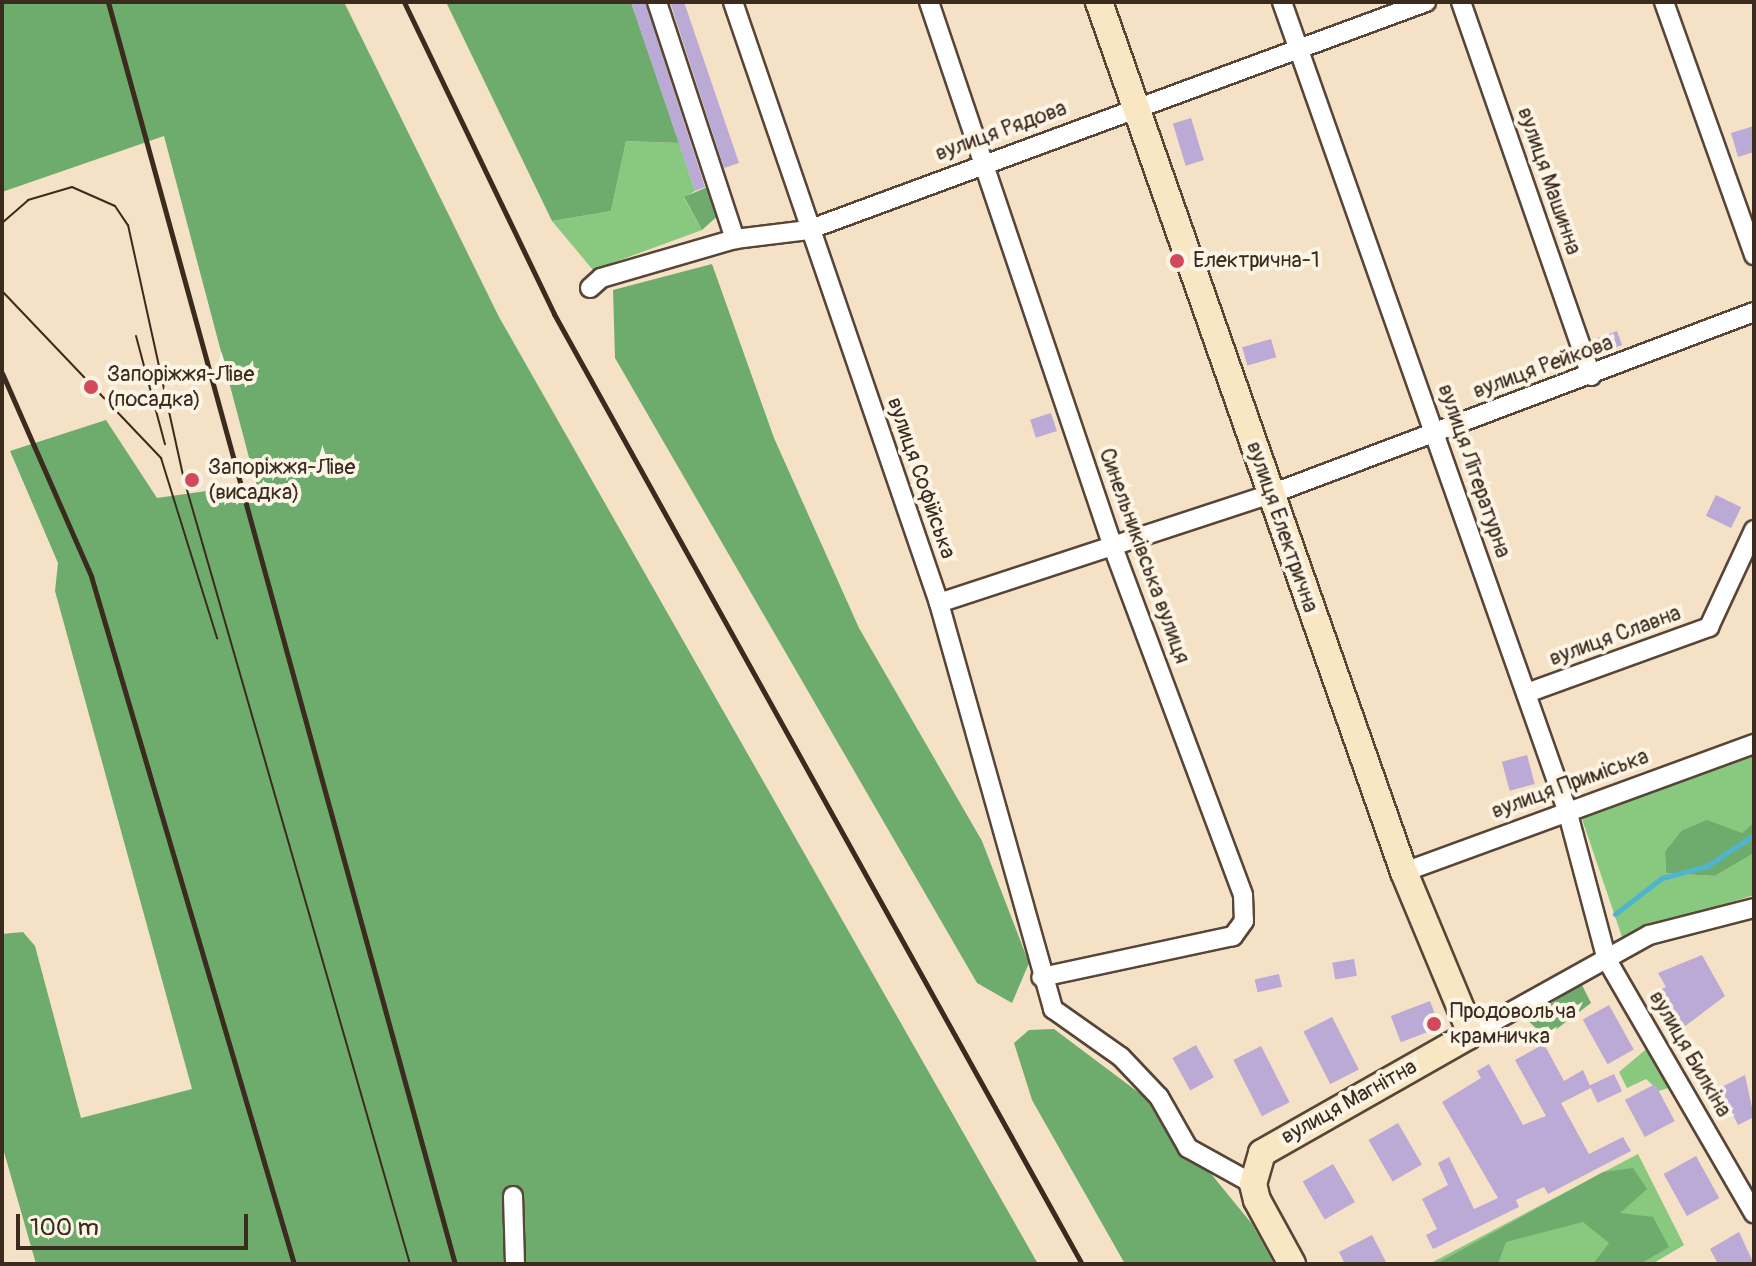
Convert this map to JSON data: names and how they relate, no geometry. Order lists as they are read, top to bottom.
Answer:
{
  "streets": {
    "street": [
      "вулиця Рядова",
      "вулиця Машинна",
      "вулиця Рейкова",
      "вулиця Літературна",
      "вулиця Софійська",
      "вулиця Електрична",
      "Синельниківська вулиця",
      "вулиця Славна",
      "вулиця Приміська",
      "вулиця Билкіна",
      "вулиця Магнітна"
    ]
  },
  "crossings": [
    ["вулиця Рядова", "вулиця Літературна"],
    ["вулиця Рядова", "вулиця Софійська"],
    ["вулиця Рядова", "вулиця Електрична"],
    ["вулиця Рядова", "Синельниківська вулиця"],
    ["вулиця Машинна", "вулиця Рейкова"],
    ["вулиця Рейкова", "вулиця Літературна"],
    ["вулиця Рейкова", "вулиця Софійська"],
    ["вулиця Рейкова", "вулиця Електрична"],
    ["вулиця Рейкова", "Синельниківська вулиця"],
    ["вулиця Літературна", "вулиця Славна"],
    ["вулиця Літературна", "вулиця Приміська"],
    ["вулиця Літературна", "вулиця Билкіна"],
    ["вулиця Літературна", "вулиця Магнітна"],
    ["вулиця Софійська", "Синельниківська вулиця"],
    ["вулиця Софійська", "вулиця Магнітна"],
    ["вулиця Електрична", "вулиця Приміська"],
    ["вулиця Електрична", "вулиця Магнітна"],
    ["вулиця Билкіна", "вулиця Магнітна"]
  ],
  "places": [
    "Електрична-1",
    "Запоріжжя-Ліве (посадка)",
    "Запоріжжя-Ліве (висадка)",
    "Продовольча крамничка"
  ],
  "scale_bar": "100 m"
}
